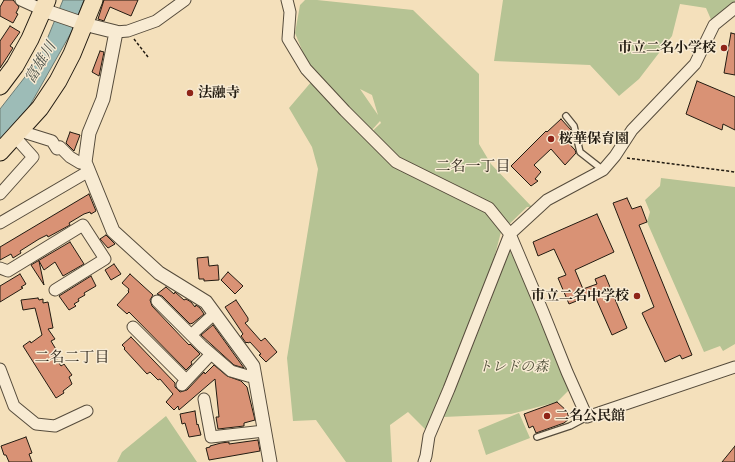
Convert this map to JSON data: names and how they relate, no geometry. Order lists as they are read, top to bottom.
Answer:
{
  "districts": ["二名一丁目", "二名二丁目"],
  "water": ["富雄川"],
  "parks": ["トレドの森"],
  "places": [
    "市立二名小学校",
    "法融寺",
    "桜華保育園",
    "市立二名中学校",
    "二名公民館"
  ]
}
